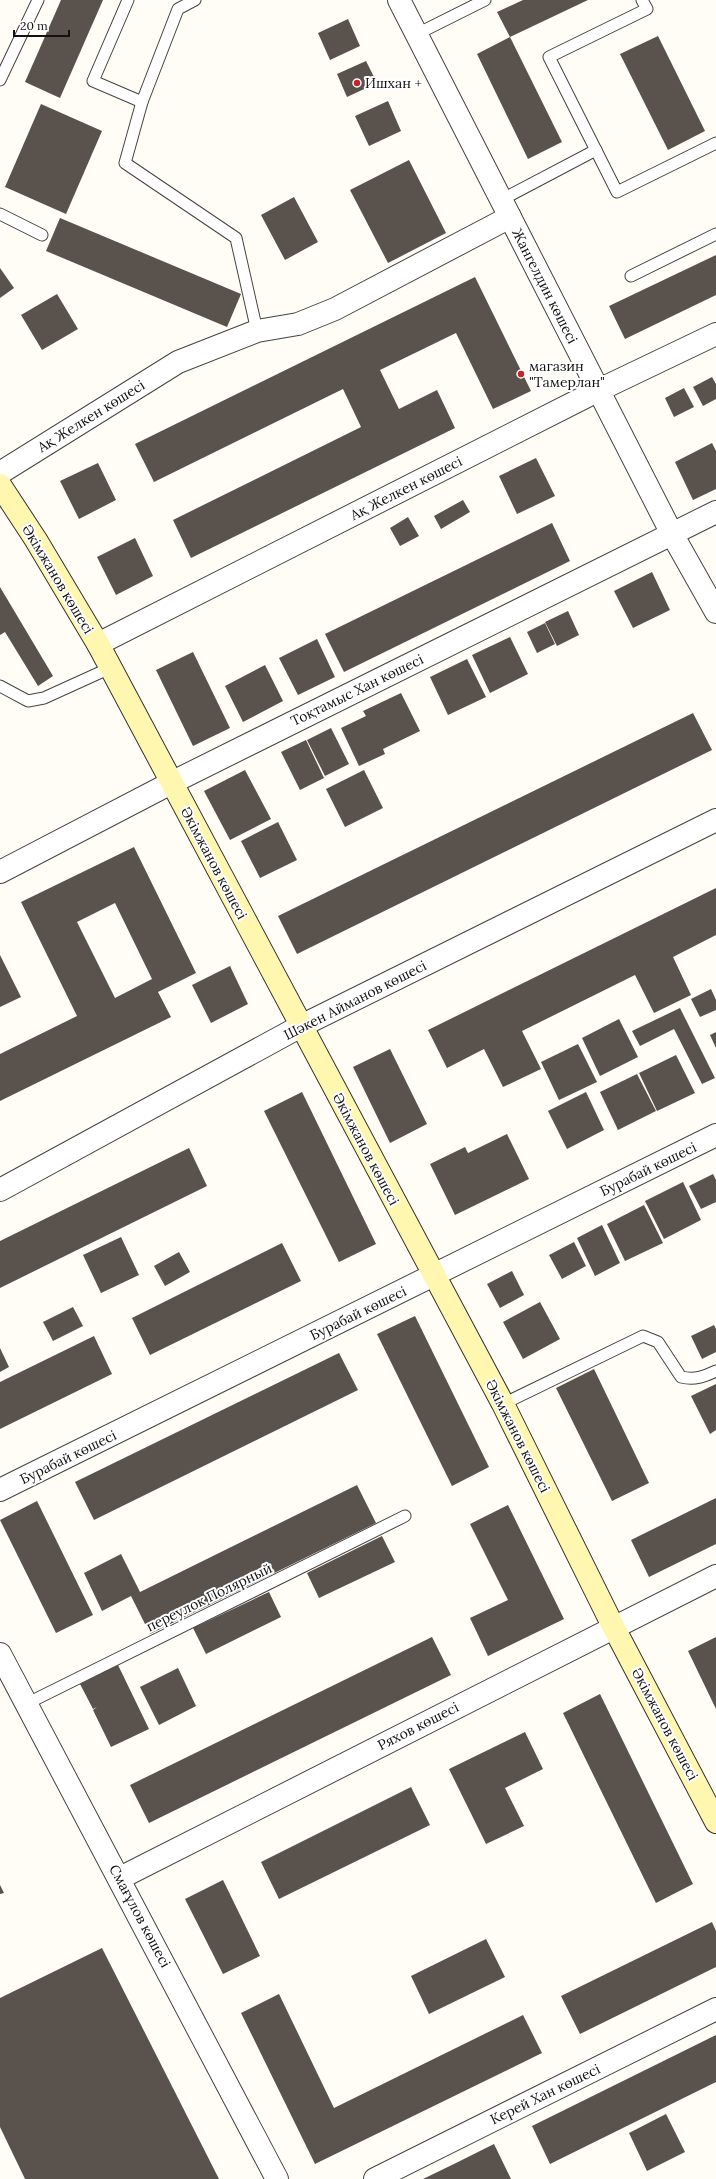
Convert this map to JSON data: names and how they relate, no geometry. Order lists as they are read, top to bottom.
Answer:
{
  "streets": {
    "main road": ["Әкімжанов көшесі"],
    "street": [
      "Жангелдин көшесі",
      "Ақ Желкен көшесі",
      "Тоқтамыс Хан көшесі",
      "Шәкен Айманов көшесі",
      "Бурабай көшесі",
      "Ряхов көшесі",
      "Смағұлов көшесі",
      "Керей Хан көшесі"
    ],
    "lane": ["переулок Полярный"]
  },
  "crossings": [
    ["Жангелдин көшесі", "Ақ Желкен көшесі"],
    ["Жангелдин көшесі", "Тоқтамыс Хан көшесі"],
    ["Ақ Желкен көшесі", "Әкімжанов көшесі"],
    ["Әкімжанов көшесі", "Тоқтамыс Хан көшесі"],
    ["Әкімжанов көшесі", "Шәкен Айманов көшесі"],
    ["Әкімжанов көшесі", "Бурабай көшесі"],
    ["Әкімжанов көшесі", "Ряхов көшесі"],
    ["переулок Полярный", "Смағұлов көшесі"],
    ["Ряхов көшесі", "Смағұлов көшесі"]
  ],
  "places": ["Ишхан +", "магазин \"Тамерлан\""],
  "scale_bar": "20 m"
}
